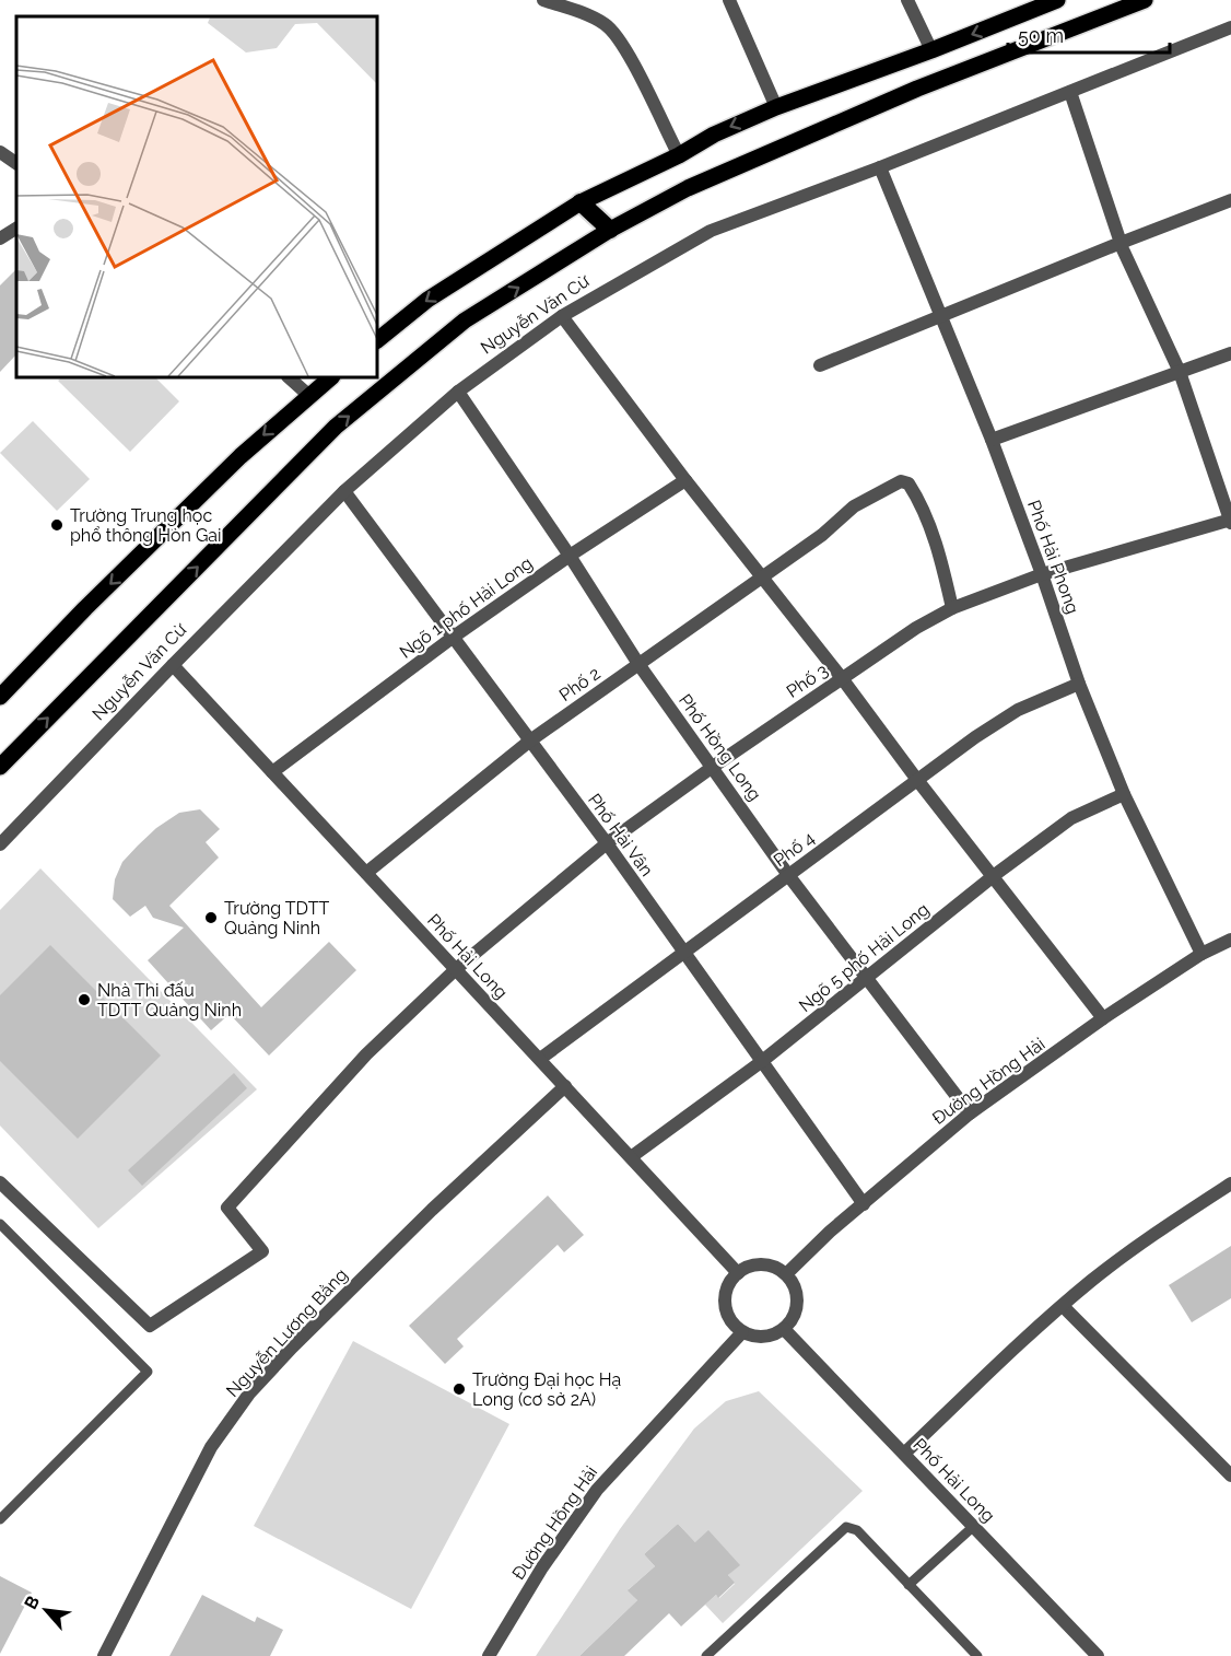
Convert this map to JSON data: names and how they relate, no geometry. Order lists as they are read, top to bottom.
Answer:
{
  "streets": {
    "main road": ["Nguyễn Văn Cừ"],
    "street": [
      "Phố Hải Phong",
      "Ngõ 1 phố Hải Long",
      "Phố 3",
      "Phố 2",
      "Phố Hồng Long",
      "Phố Hải Vân",
      "Phố 4",
      "Phố Hải Long",
      "Ngõ 5 phố Hải Long",
      "Đường Hồng Hải",
      "Nguyễn Lương Bằng"
    ]
  },
  "crossings": [
    ["Nguyễn Văn Cừ", "Phố Hải Phong"],
    ["Nguyễn Văn Cừ", "Phố Hồng Long"],
    ["Nguyễn Văn Cừ", "Phố Hải Vân"],
    ["Nguyễn Văn Cừ", "Phố Hải Long"],
    ["Phố Hải Phong", "Phố 3"],
    ["Phố Hải Phong", "Phố 4"],
    ["Phố Hải Phong", "Ngõ 5 phố Hải Long"],
    ["Phố Hải Phong", "Đường Hồng Hải"],
    ["Ngõ 1 phố Hải Long", "Phố Hồng Long"],
    ["Ngõ 1 phố Hải Long", "Phố Hải Vân"],
    ["Ngõ 1 phố Hải Long", "Phố Hải Long"],
    ["Phố 3", "Phố 2"],
    ["Phố 3", "Phố Hồng Long"],
    ["Phố 3", "Phố Hải Vân"],
    ["Phố 3", "Phố Hải Long"],
    ["Phố 2", "Phố Hồng Long"],
    ["Phố 2", "Phố Hải Vân"],
    ["Phố 2", "Phố Hải Long"],
    ["Phố Hồng Long", "Phố 4"],
    ["Phố Hồng Long", "Ngõ 5 phố Hải Long"],
    ["Phố Hồng Long", "Đường Hồng Hải"],
    ["Phố Hải Vân", "Phố 4"],
    ["Phố Hải Vân", "Ngõ 5 phố Hải Long"],
    ["Phố Hải Vân", "Đường Hồng Hải"],
    ["Phố 4", "Phố Hải Long"],
    ["Phố Hải Long", "Ngõ 5 phố Hải Long"],
    ["Phố Hải Long", "Đường Hồng Hải"],
    ["Phố Hải Long", "Nguyễn Lương Bằng"]
  ],
  "places": [
    "Trường Trung học phổ thông Hòn Gai",
    "Trường TDTT Quảng Ninh",
    "Nhà Thi đấu TDTT Quảng Ninh",
    "Trường Đại học Hạ Long (cơ sở 2A)"
  ],
  "scale_bar": "50 m",
  "north": "top left"
}
